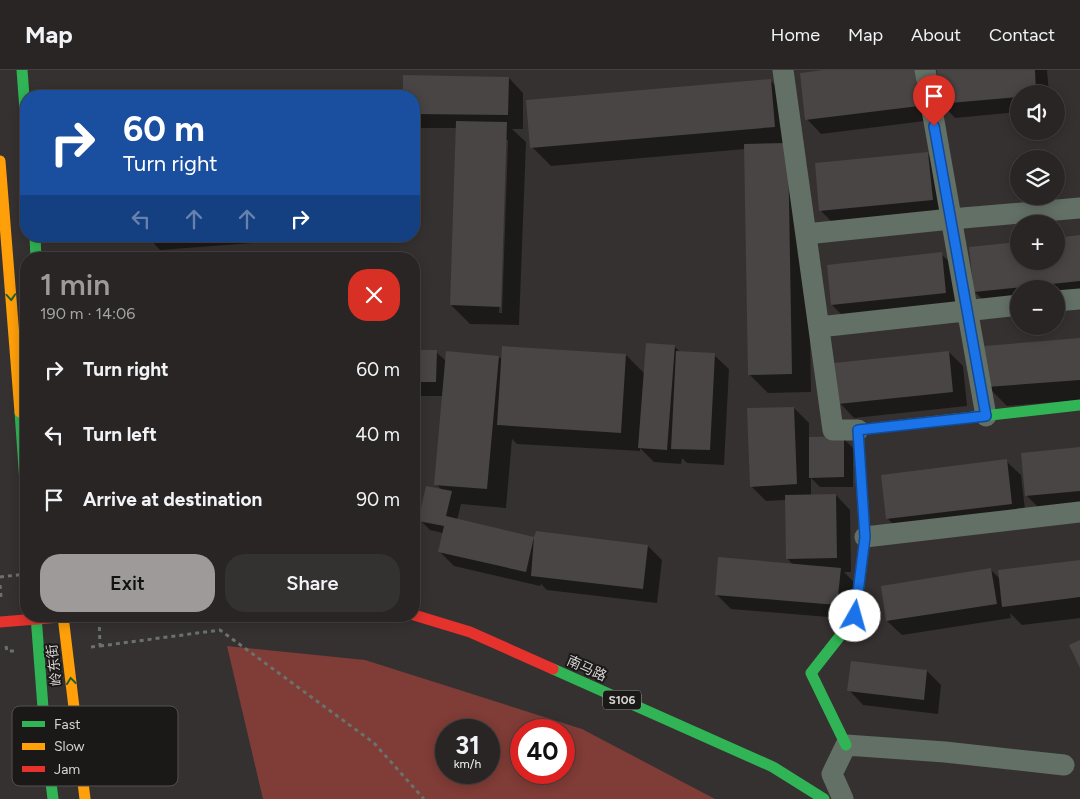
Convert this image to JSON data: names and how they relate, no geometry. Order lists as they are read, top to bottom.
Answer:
{
  "streets": {
    "main road": ["岭东街", "南马路", "S106"]
  },
  "legend": ["Fast", "Slow", "Jam"],
  "page": {
    "header": "Map",
    "nav": [
      "Home",
      "Map",
      "About",
      "Contact"
    ],
    "map_buttons": ["+", "−"],
    "turn": ["60 m", "Turn right"],
    "heading": ["1 min", "190 m · 14:06"],
    "list": [
      {
        "name": "Turn right",
        "value": "60 m"
      },
      {
        "name": "Turn left",
        "value": "40 m"
      },
      {
        "name": "Arrive at destination",
        "value": "90 m"
      }
    ],
    "buttons": ["Exit", "Share"],
    "speed": "31 km/h",
    "limit": "40"
  }
}
